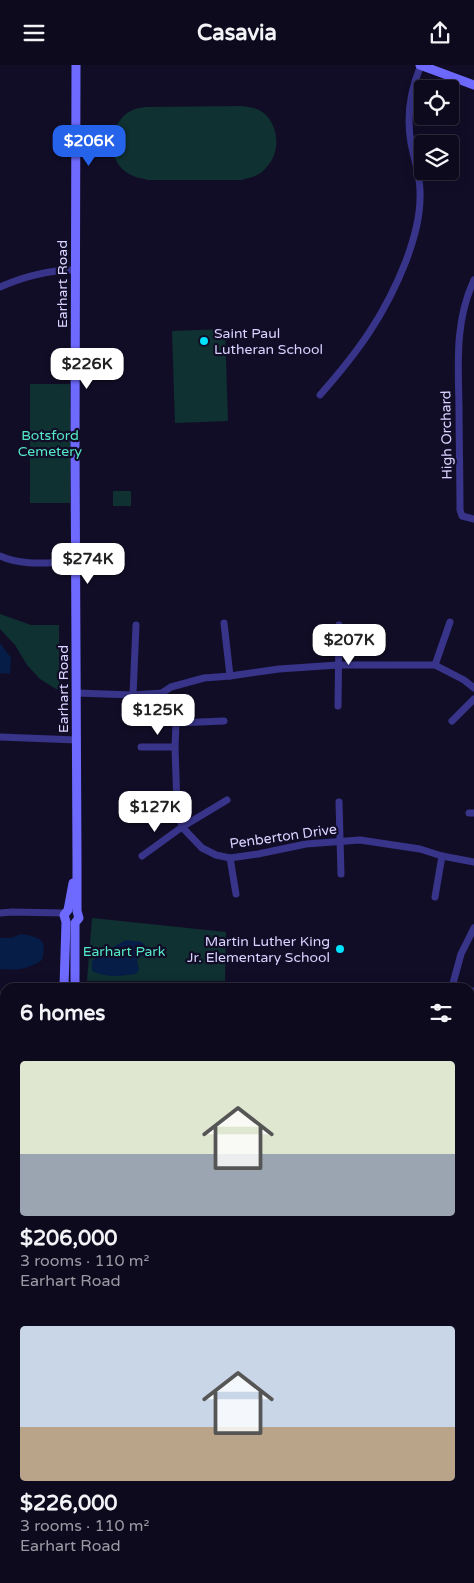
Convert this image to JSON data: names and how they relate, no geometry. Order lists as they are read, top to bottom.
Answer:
{
  "streets": {
    "street": ["Earhart Road", "High Orchard", "Penberton Drive"]
  },
  "parks": ["Botsford Cemetery", "Earhart Park"],
  "places": ["Saint Paul Lutheran School", "Martin Luther King Jr. Elementary School"],
  "page": {
    "header": "Casavia",
    "price": [
      "$206K",
      "$226K",
      "$274K",
      "$207K",
      "$125K",
      "$127K"
    ],
    "heading": "6 homes",
    "list": [
      {
        "name": "$206,000",
        "note": "3 rooms · 110 m² · Earhart Road"
      },
      {
        "name": "$226,000",
        "note": "3 rooms · 110 m² · Earhart Road"
      }
    ]
  }
}
